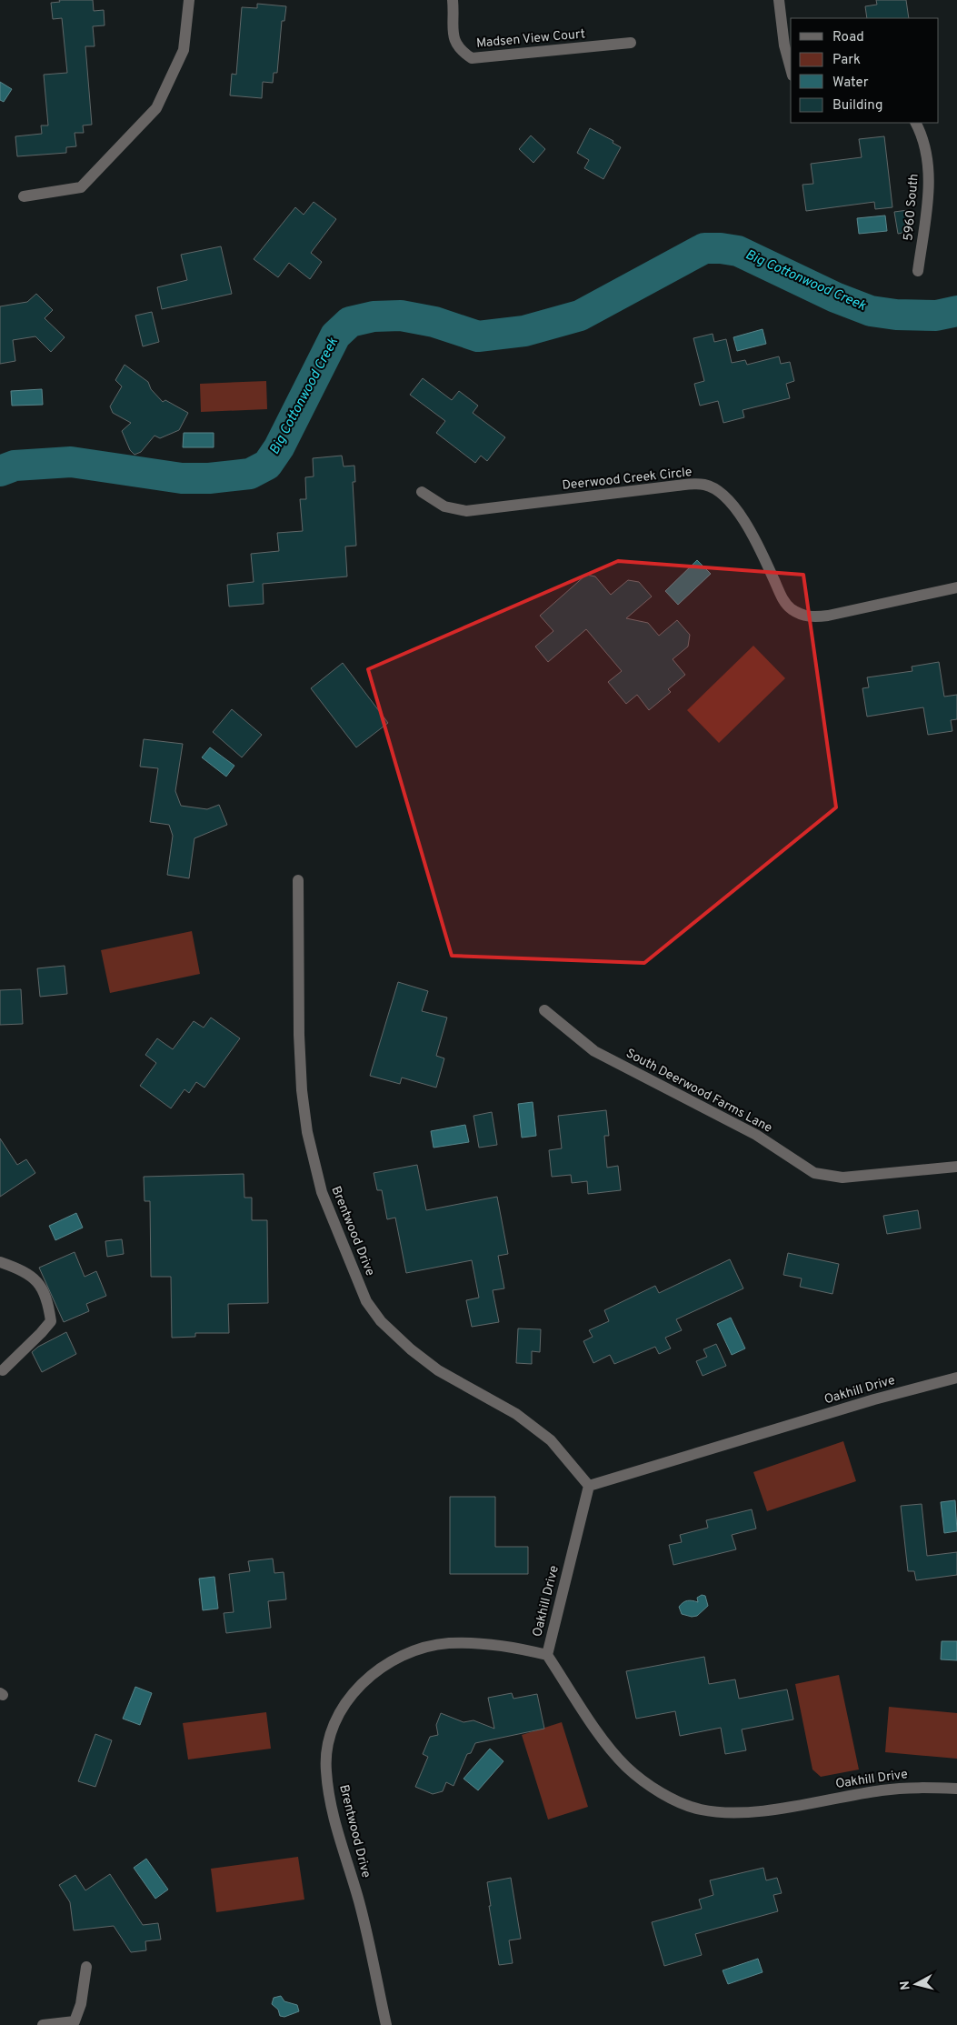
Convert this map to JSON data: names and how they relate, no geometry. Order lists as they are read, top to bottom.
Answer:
{
  "streets": {
    "street": [
      "Madsen View Court",
      "5960 South",
      "Deerwood Creek Circle",
      "South Deerwood Farms Lane",
      "Brentwood Drive",
      "Oakhill Drive"
    ]
  },
  "crossings": [
    ["Brentwood Drive", "Oakhill Drive"]
  ],
  "water": ["Big Cottonwood Creek"],
  "legend": [
    "Road",
    "Park",
    "Water",
    "Building"
  ],
  "north": "left"
}
